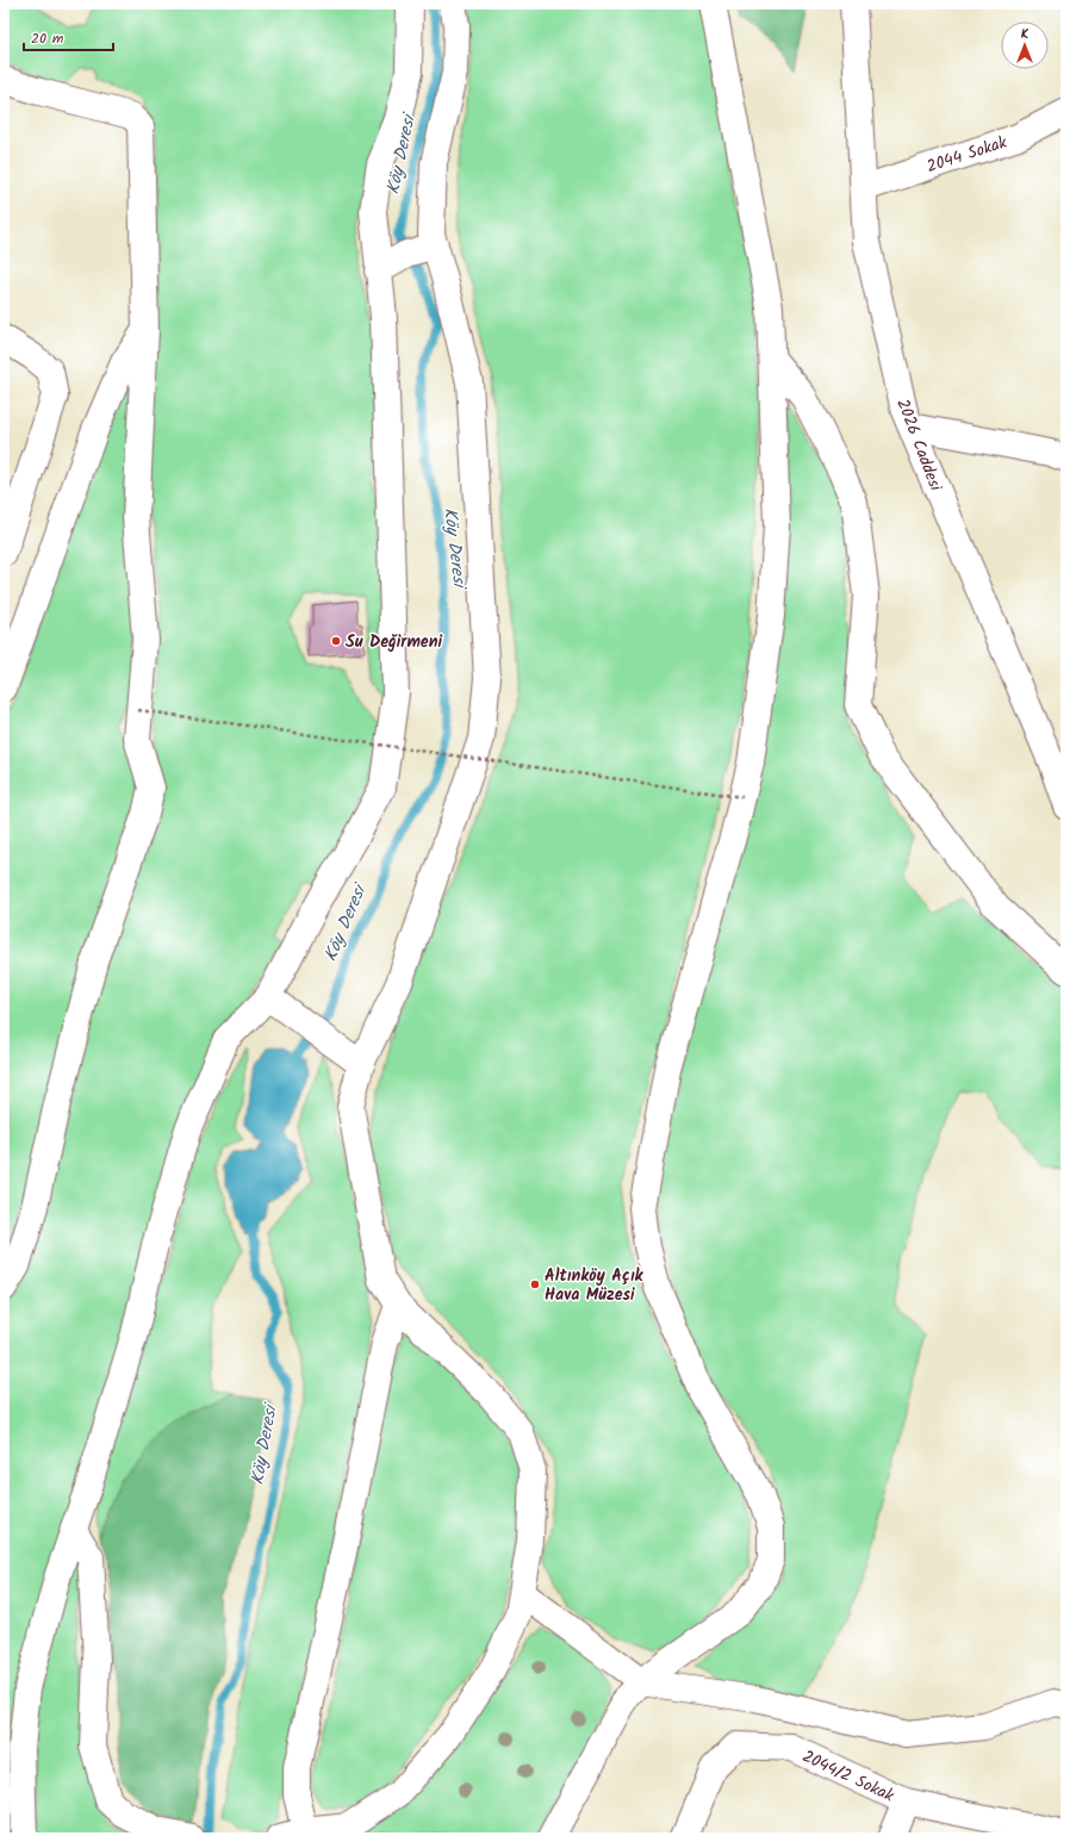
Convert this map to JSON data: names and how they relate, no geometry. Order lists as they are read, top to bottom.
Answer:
{
  "streets": {
    "street": ["2044 Sokak", "2026 Caddesi", "2044/2 Sokak"]
  },
  "crossings": [
    ["2044 Sokak", "2026 Caddesi"]
  ],
  "water": ["Köy Deresi"],
  "places": ["Su Değirmeni", "Altınköy Açık Hava Müzesi"],
  "scale_bar": "20 m",
  "north": "top"
}
